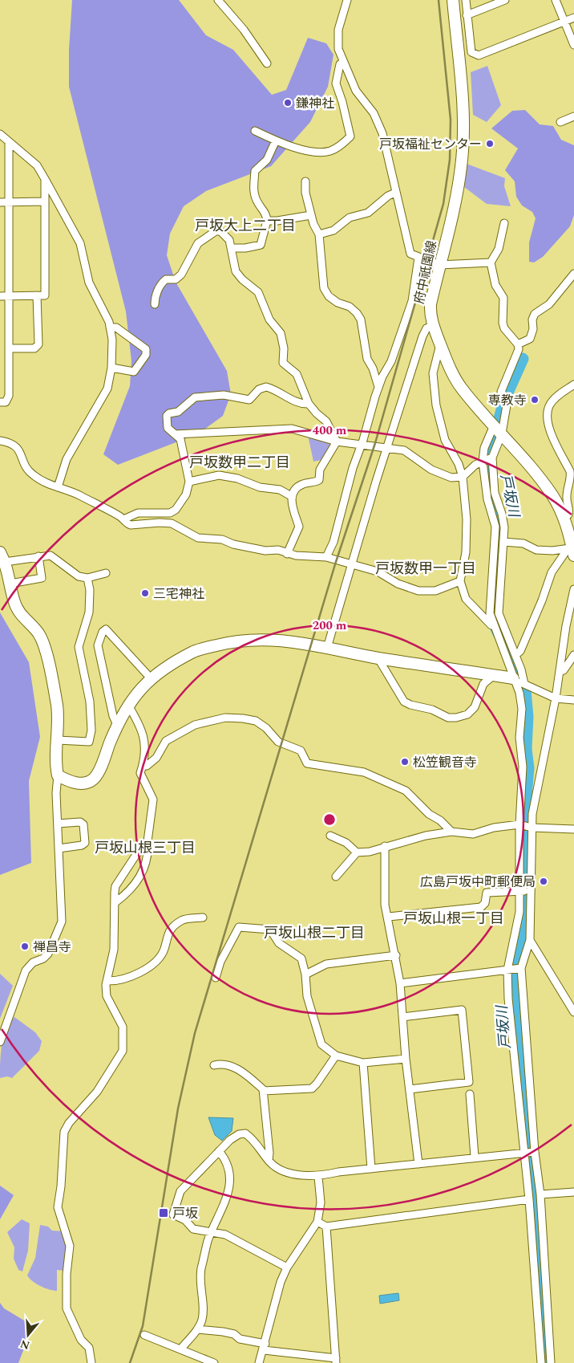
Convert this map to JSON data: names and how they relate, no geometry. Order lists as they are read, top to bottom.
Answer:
{
  "streets": {
    "street": ["府中祇園線"]
  },
  "districts": [
    "戸坂大上二丁目",
    "戸坂数甲二丁目",
    "戸坂数甲一丁目",
    "戸坂山根三丁目",
    "戸坂山根一丁目",
    "戸坂山根二丁目"
  ],
  "water": ["戸坂川"],
  "places": {
    "other": [
      "鎌神社",
      "戸坂福祉センター",
      "専教寺",
      "三宅神社",
      "松笠観音寺",
      "広島戸坂中町郵便局",
      "禅昌寺"
    ],
    "transit": ["戸坂"]
  },
  "north": "bottom",
  "rings": ["400 m", "200 m"]
}
